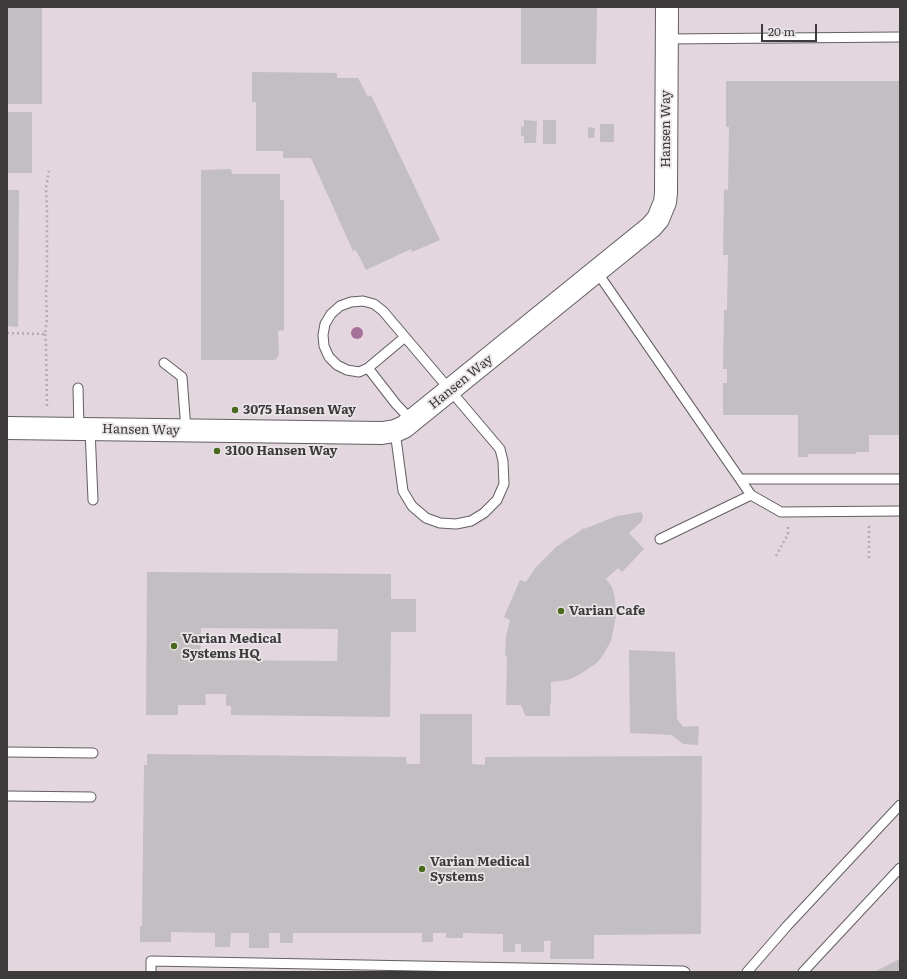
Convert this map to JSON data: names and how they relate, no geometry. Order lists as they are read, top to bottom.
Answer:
{
  "streets": {
    "street": ["Hansen Way"]
  },
  "places": [
    "3075 Hansen Way",
    "3100 Hansen Way",
    "Varian Cafe",
    "Varian Medical Systems HQ",
    "Varian Medical Systems"
  ],
  "scale_bar": "20 m"
}
